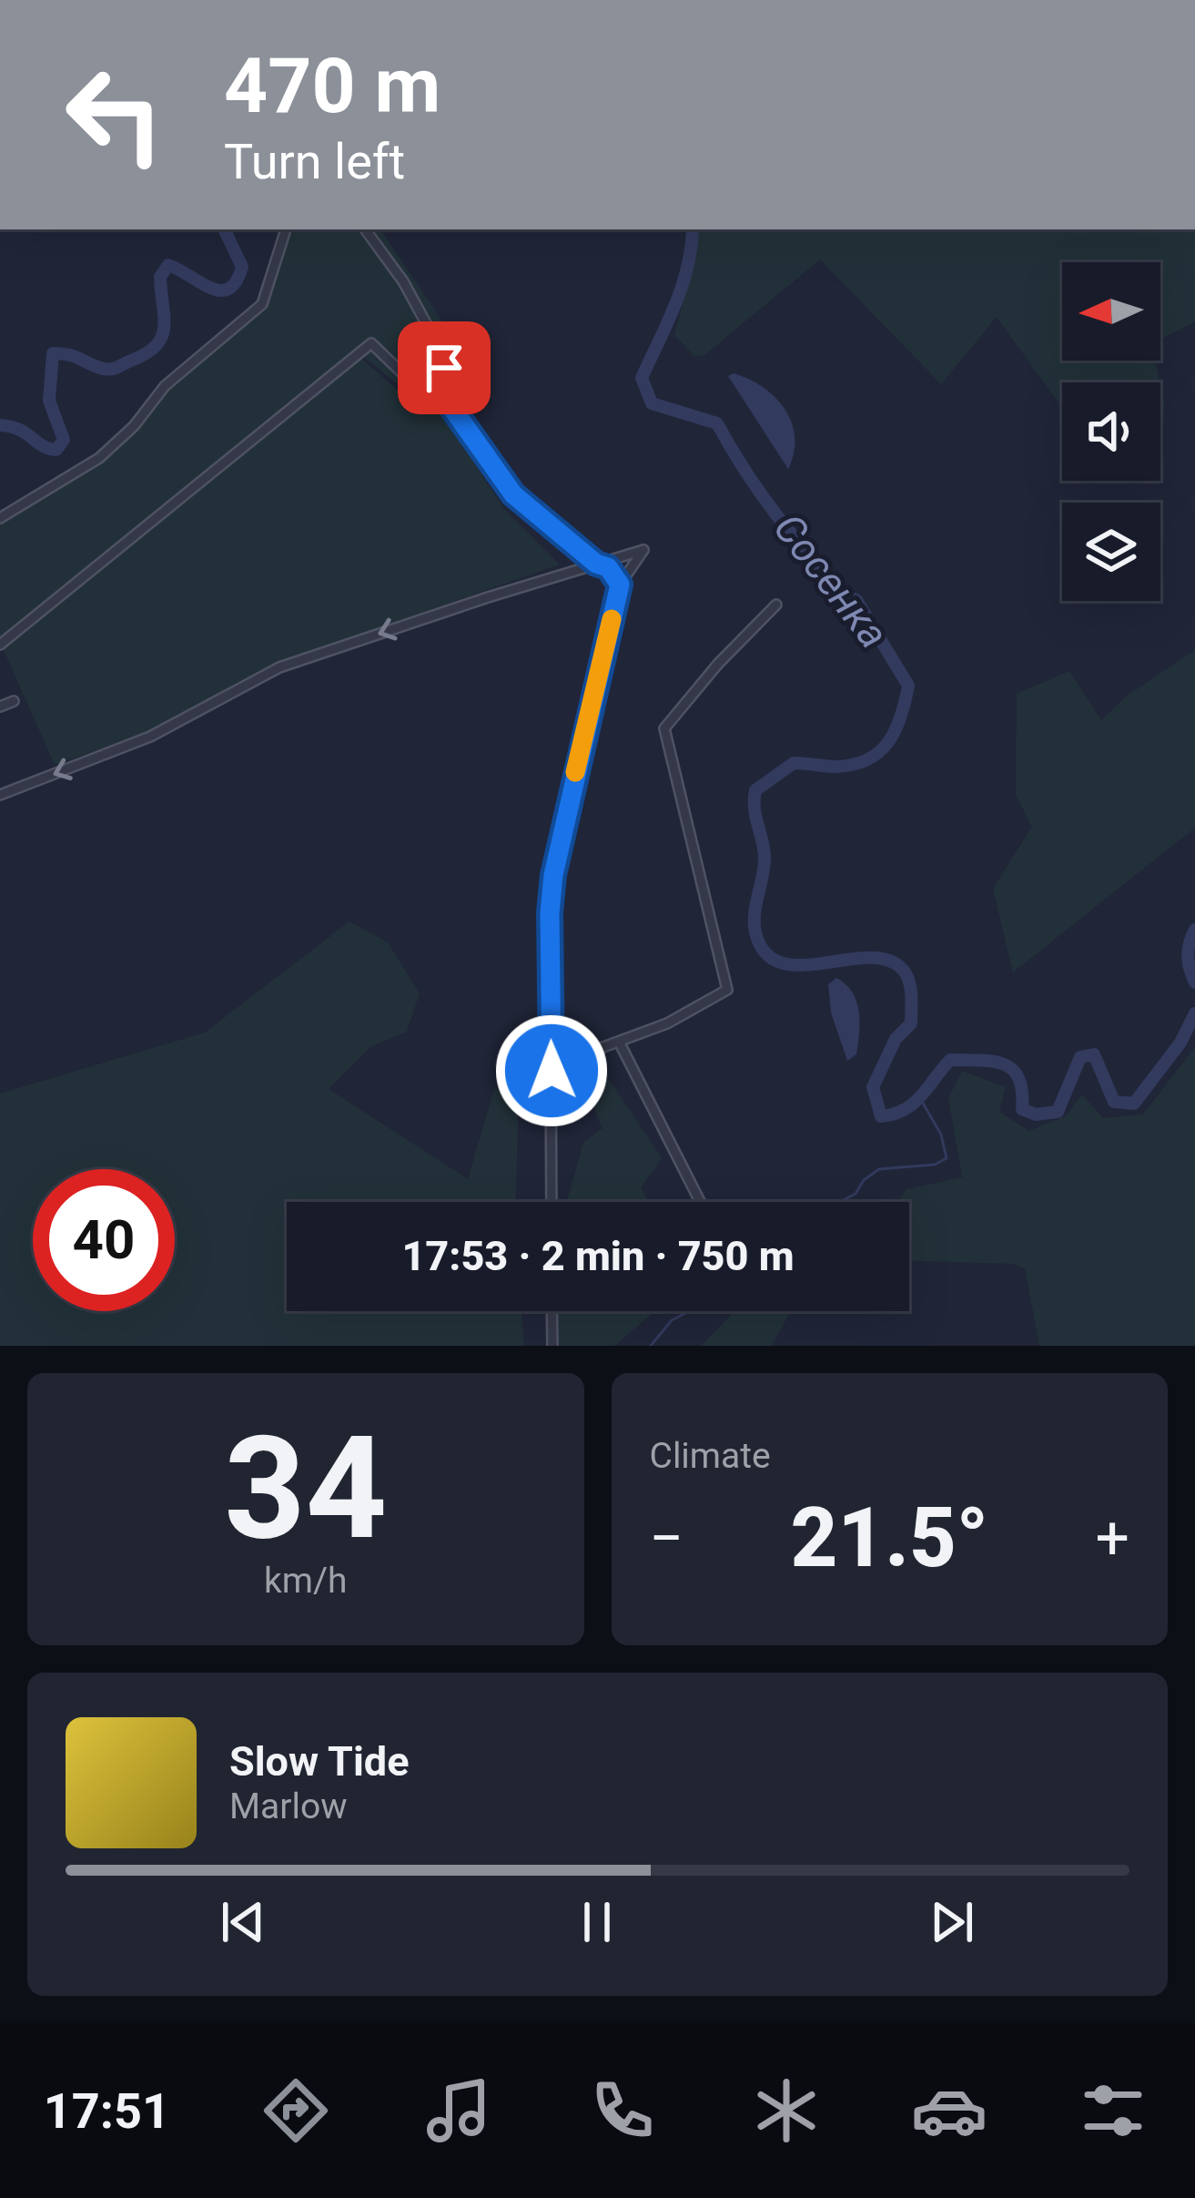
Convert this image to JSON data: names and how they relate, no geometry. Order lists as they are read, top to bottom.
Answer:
{
  "water": ["Сосенка"],
  "north": "left",
  "page": {
    "turn": ["470 m", "Turn left"],
    "limit": "40",
    "trip": "17:53 · 2 min · 750 m",
    "tile": [
      ["34", "km/h"],
      "Climate"
    ],
    "heat": ["−", "21.5°", "+"],
    "song": ["Slow Tide", "Marlow"],
    "tabs": "17:51"
  }
}
